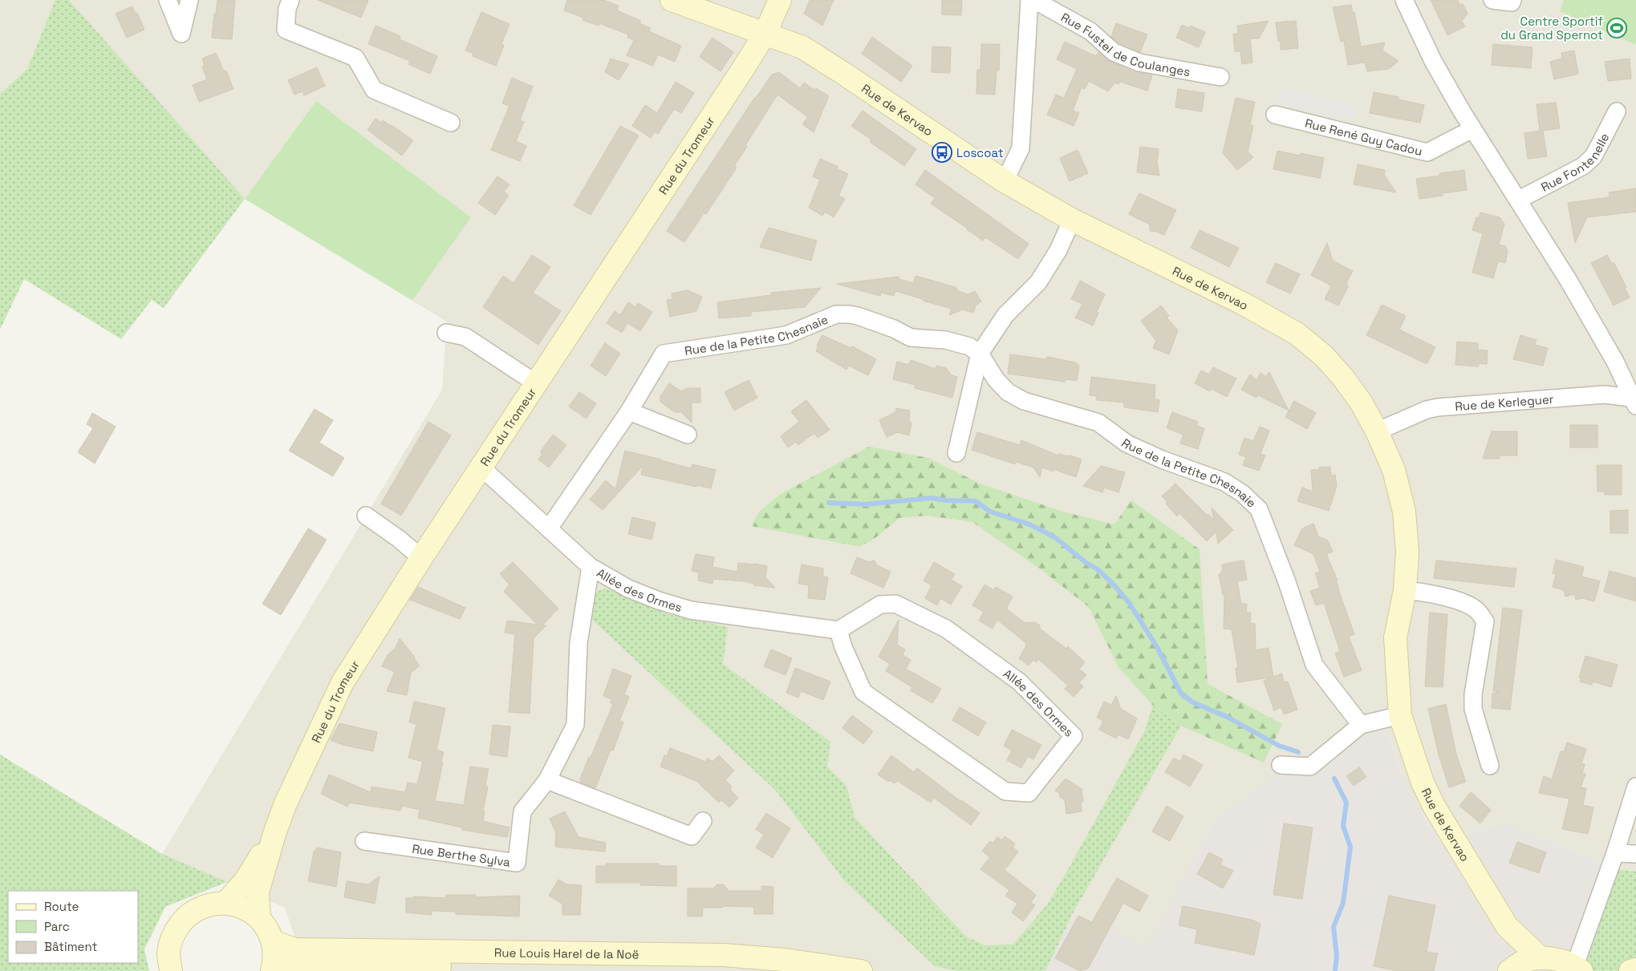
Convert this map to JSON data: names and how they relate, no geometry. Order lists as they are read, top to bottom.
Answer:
{
  "streets": {
    "main road": ["Rue de Kervao", "Rue du Tromeur", "Rue Louis Harel de la Noë"],
    "street": [
      "Rue Fustel de Coulanges",
      "Rue René Guy Cadou",
      "Rue Fontenelle",
      "Rue de la Petite Chesnaie",
      "Rue de Kerleguer",
      "Allée des Ormes",
      "Rue Berthe Sylva"
    ]
  },
  "crossings": [
    ["Rue de Kervao", "Rue du Tromeur"],
    ["Rue de Kervao", "Rue de Kerleguer"],
    ["Rue du Tromeur", "Allée des Ormes"],
    ["Rue de la Petite Chesnaie", "Allée des Ormes"],
    ["Allée des Ormes", "Rue Berthe Sylva"]
  ],
  "places": {
    "sports": ["Centre Sportif du Grand Spernot"],
    "bus stop": ["Loscoat"]
  },
  "legend": ["Route", "Parc", "Bâtiment"]
}
